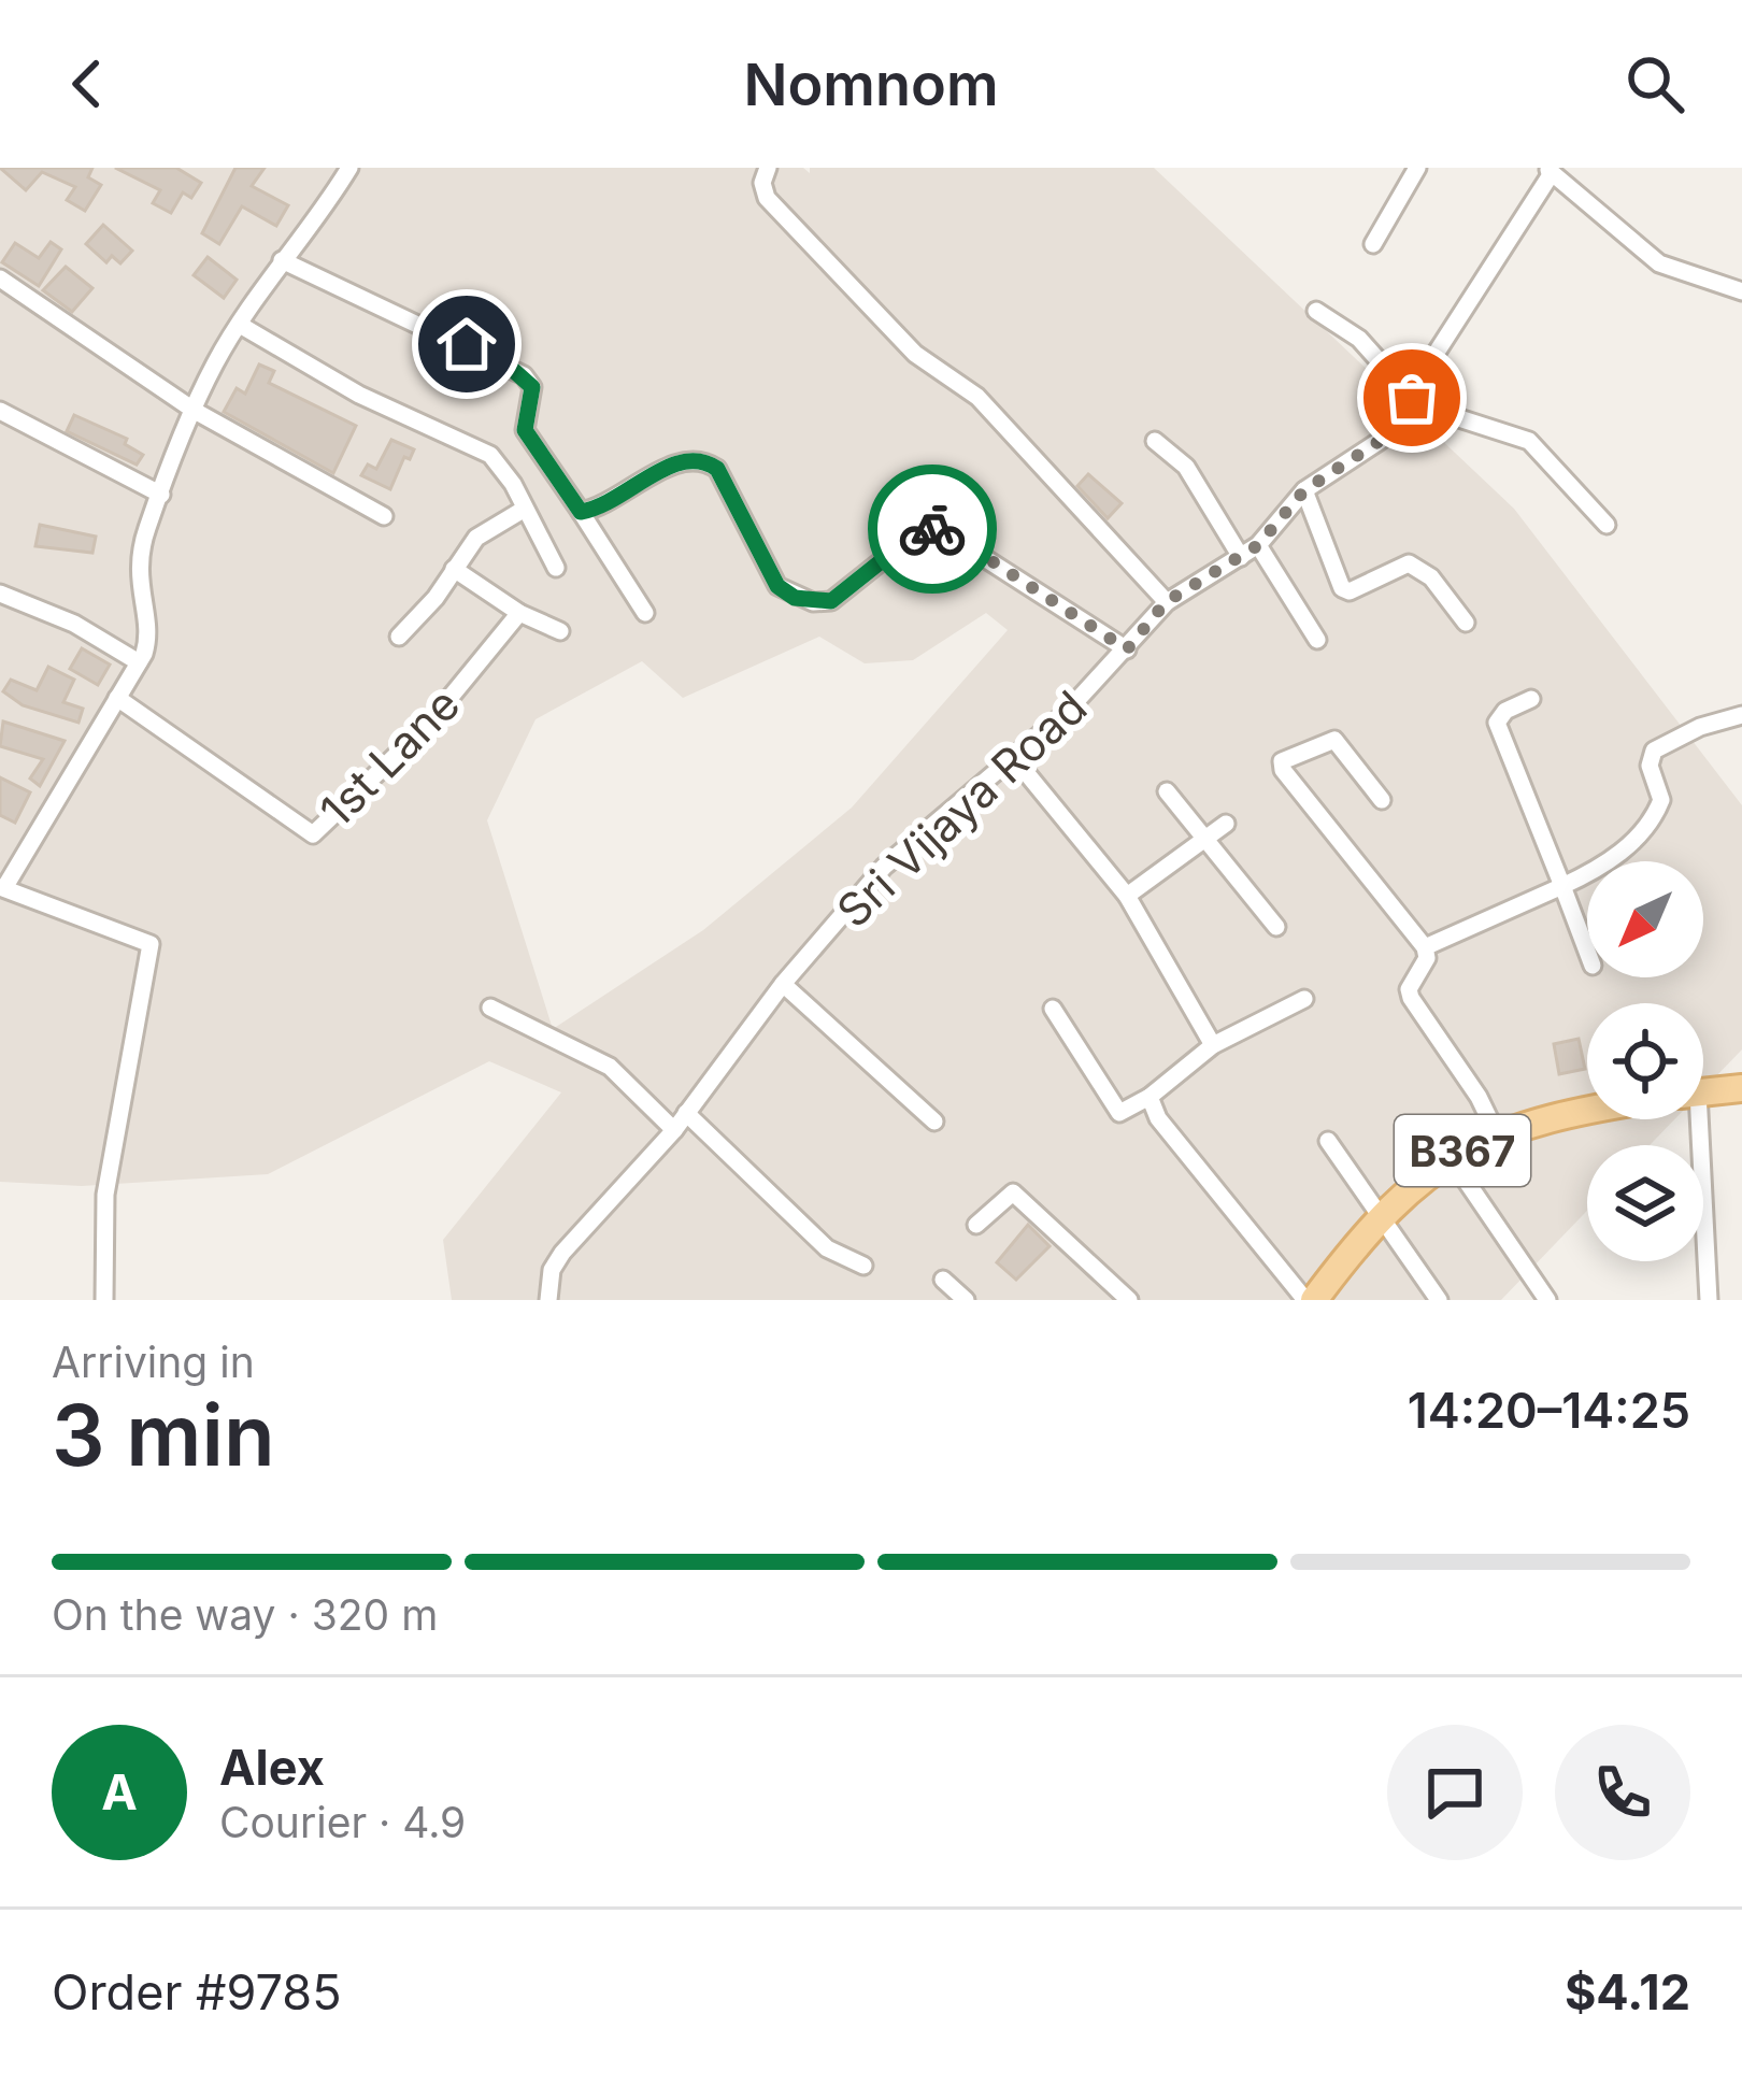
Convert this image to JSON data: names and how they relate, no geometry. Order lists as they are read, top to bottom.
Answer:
{
  "streets": {
    "main road": ["B367"],
    "street": ["1st Lane", "Sri Vijaya Road"]
  },
  "north": "bottom left",
  "page": {
    "header": "Nomnom",
    "heading": ["3 min", "Arriving in", "14:20–14:25"],
    "panel": [
      "Alex",
      "Courier · 4.9",
      "Order #9785",
      "$4.12"
    ],
    "bar": "On the way · 320 m",
    "round": "A"
  }
}
